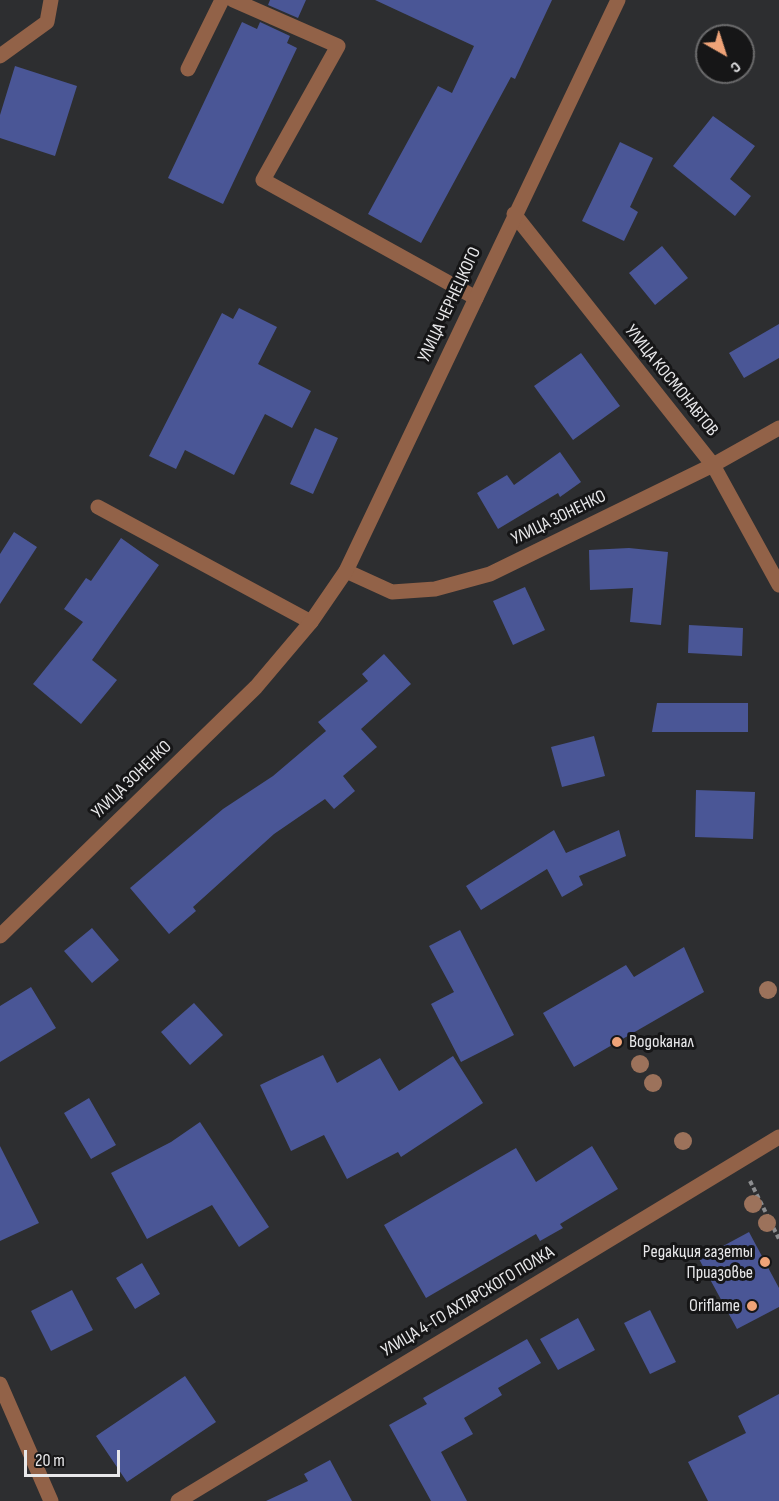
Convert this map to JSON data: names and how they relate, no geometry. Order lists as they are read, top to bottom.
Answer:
{
  "streets": {
    "street": [
      "УЛИЦА ЧЕРНЕЦКОГО",
      "УЛИЦА КОСМОНАВТОВ",
      "УЛИЦА ЗОНЕНКО",
      "УЛИЦА 4-ГО АХТАРСКОГО ПОЛКА"
    ]
  },
  "crossings": [
    ["УЛИЦА ЧЕРНЕЦКОГО", "УЛИЦА КОСМОНАВТОВ"],
    ["УЛИЦА ЧЕРНЕЦКОГО", "УЛИЦА ЗОНЕНКО"],
    ["УЛИЦА КОСМОНАВТОВ", "УЛИЦА ЗОНЕНКО"]
  ],
  "places": ["Водоканал", "Редакция газеты Приазовье", "Oriflame"],
  "scale_bar": "20 m",
  "north": "bottom right"
}
